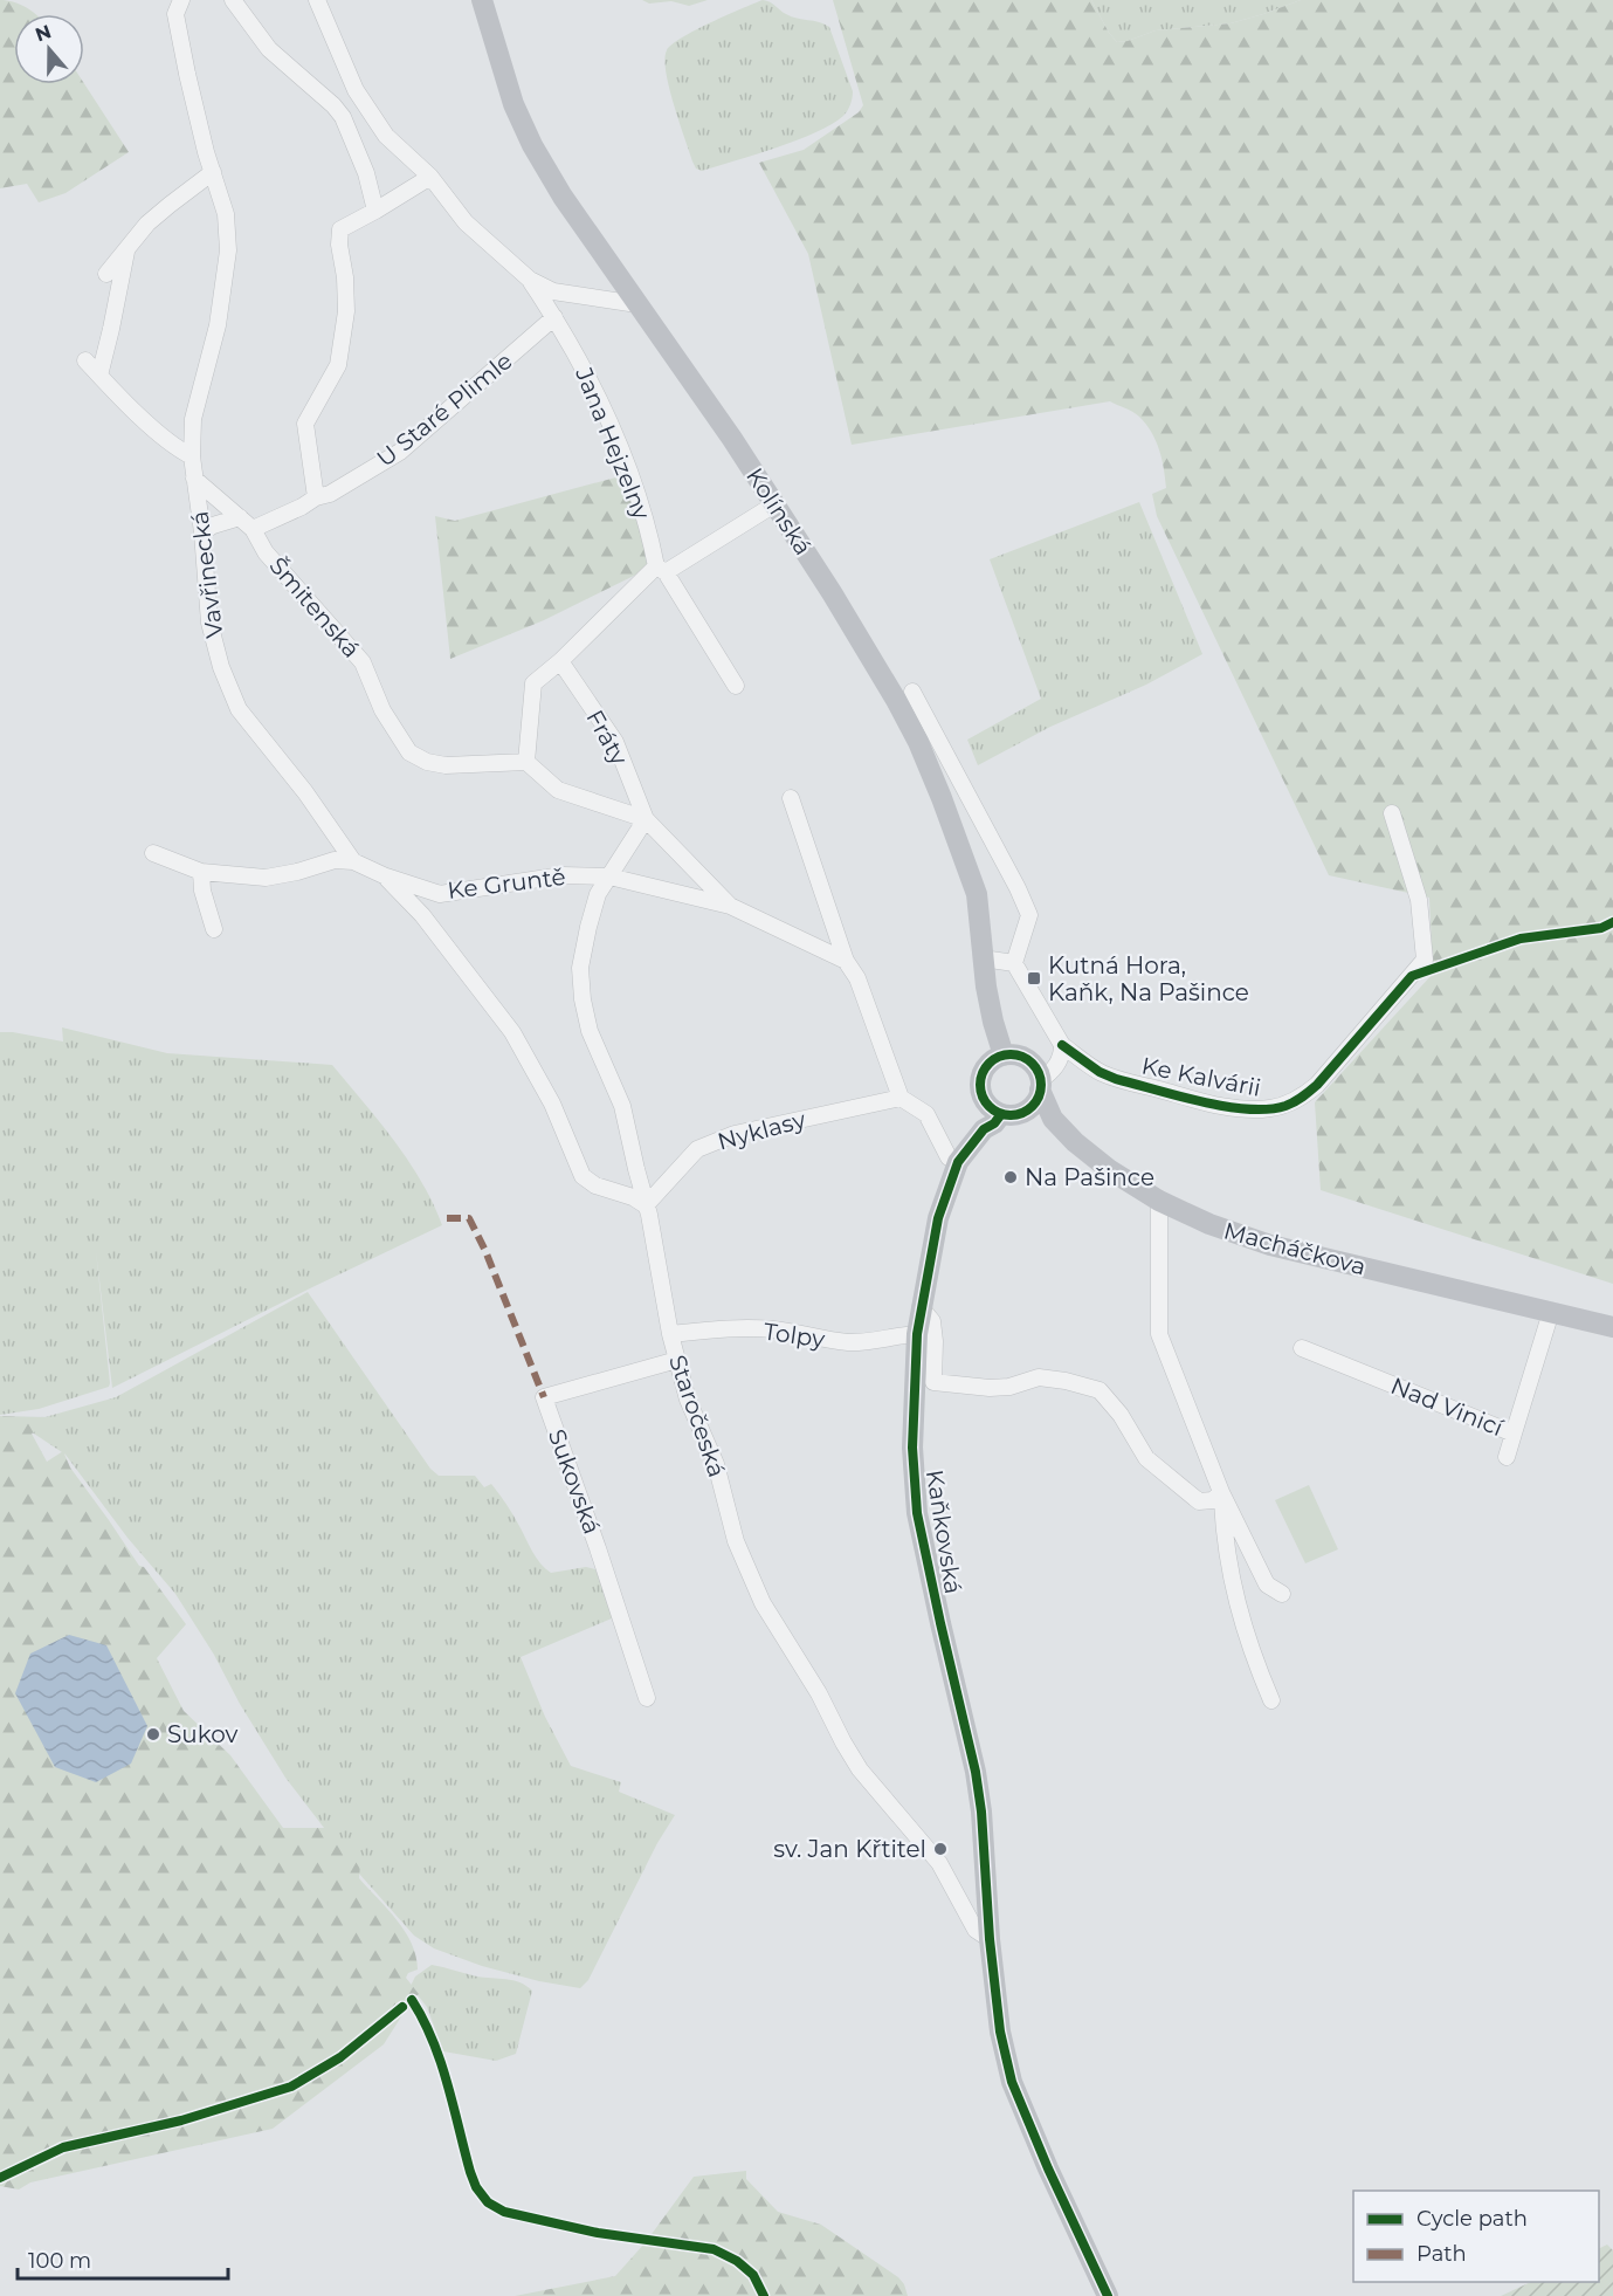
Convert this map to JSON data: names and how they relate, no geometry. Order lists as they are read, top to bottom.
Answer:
{
  "streets": {
    "street": [
      "U Staré Plimle",
      "Jana Hejzelny",
      "Kolínská",
      "Vavřinecká",
      "Šmitenská",
      "Fráty",
      "Ke Gruntě",
      "Ke Kalvárii",
      "Nyklasy",
      "Macháčkova",
      "Tolpy",
      "Nad Vinicí",
      "Staročeská",
      "Sukovská",
      "Kaňkovská"
    ]
  },
  "crossings": [
    ["U Staré Plimle", "Jana Hejzelny"],
    ["U Staré Plimle", "Šmitenská"],
    ["Kolínská", "Kaňkovská"],
    ["Vavřinecká", "Šmitenská"],
    ["Vavřinecká", "Ke Gruntě"],
    ["Fráty", "Ke Gruntě"],
    ["Ke Gruntě", "Staročeská"],
    ["Nyklasy", "Staročeská"],
    ["Macháčkova", "Nad Vinicí"],
    ["Tolpy", "Staročeská"],
    ["Tolpy", "Kaňkovská"],
    ["Staročeská", "Sukovská"],
    ["Staročeská", "Kaňkovská"]
  ],
  "places": {
    "transit": ["Kutná Hora, Kaňk, Na Pašince"],
    "other": ["Na Pašince", "Sukov", "sv. Jan Křtitel"]
  },
  "legend": ["Cycle path", "Path"],
  "scale_bar": "100 m",
  "north": "top"
}
